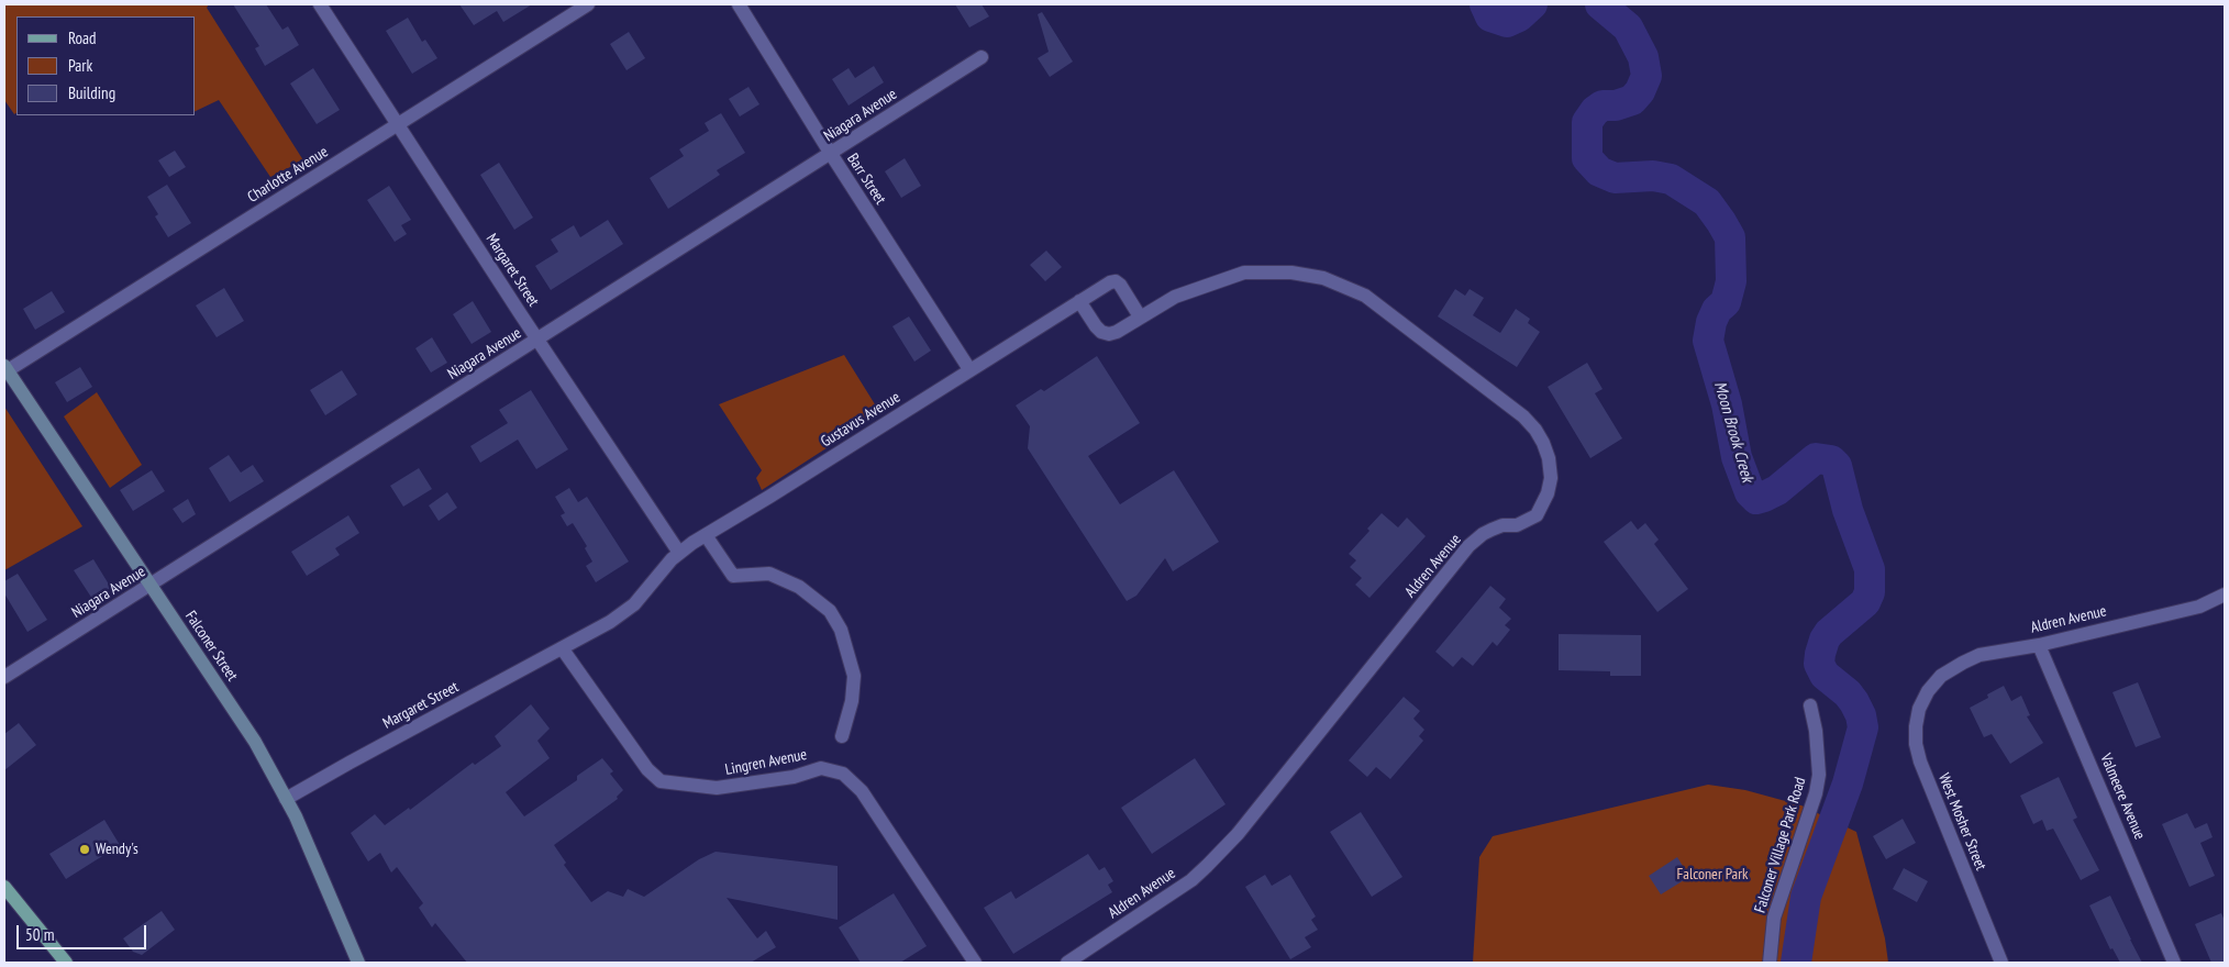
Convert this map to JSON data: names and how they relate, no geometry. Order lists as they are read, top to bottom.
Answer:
{
  "streets": {
    "street": [
      "Niagara Avenue",
      "Charlotte Avenue",
      "Barr Street",
      "Margaret Street",
      "Gustavus Avenue",
      "Aldren Avenue",
      "Falconer Street",
      "Lingren Avenue",
      "Valmeere Avenue",
      "West Mosher Street",
      "Falconer Village Park Road"
    ]
  },
  "crossings": [
    ["Niagara Avenue", "Barr Street"],
    ["Niagara Avenue", "Margaret Street"],
    ["Niagara Avenue", "Falconer Street"],
    ["Charlotte Avenue", "Margaret Street"],
    ["Charlotte Avenue", "Falconer Street"],
    ["Barr Street", "Gustavus Avenue"],
    ["Margaret Street", "Gustavus Avenue"],
    ["Margaret Street", "Falconer Street"],
    ["Margaret Street", "Lingren Avenue"],
    ["Gustavus Avenue", "Aldren Avenue"],
    ["Aldren Avenue", "Valmeere Avenue"],
    ["Aldren Avenue", "West Mosher Street"]
  ],
  "water": ["Moon Brook Creek"],
  "parks": ["Falconer Park"],
  "places": ["Wendy's"],
  "legend": ["Road", "Park", "Building"],
  "scale_bar": "50 m"
}
